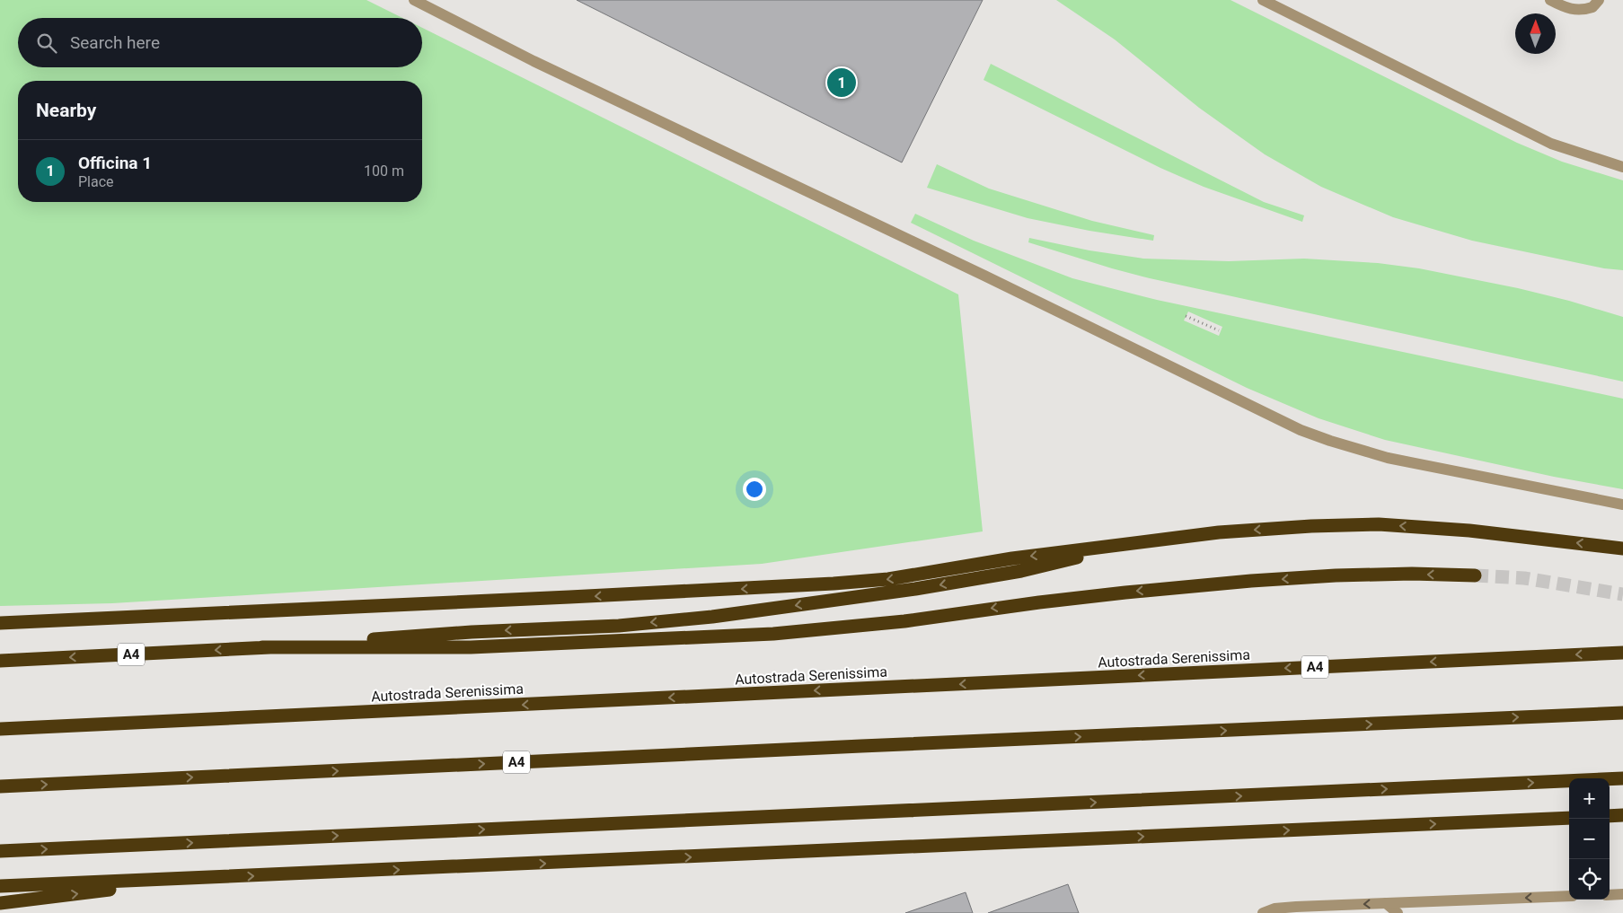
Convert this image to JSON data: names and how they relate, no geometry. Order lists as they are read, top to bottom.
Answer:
{
  "streets": {
    "highway": ["A4", "Autostrada Serenissima"]
  },
  "north": "top",
  "page": {
    "search": "Search here",
    "pins": "1",
    "heading": "Nearby",
    "list": [
      {
        "mark": "1",
        "name": "Officina 1",
        "note": "Place",
        "value": "100 m"
      }
    ],
    "map_buttons": ["+", "−"]
  }
}
